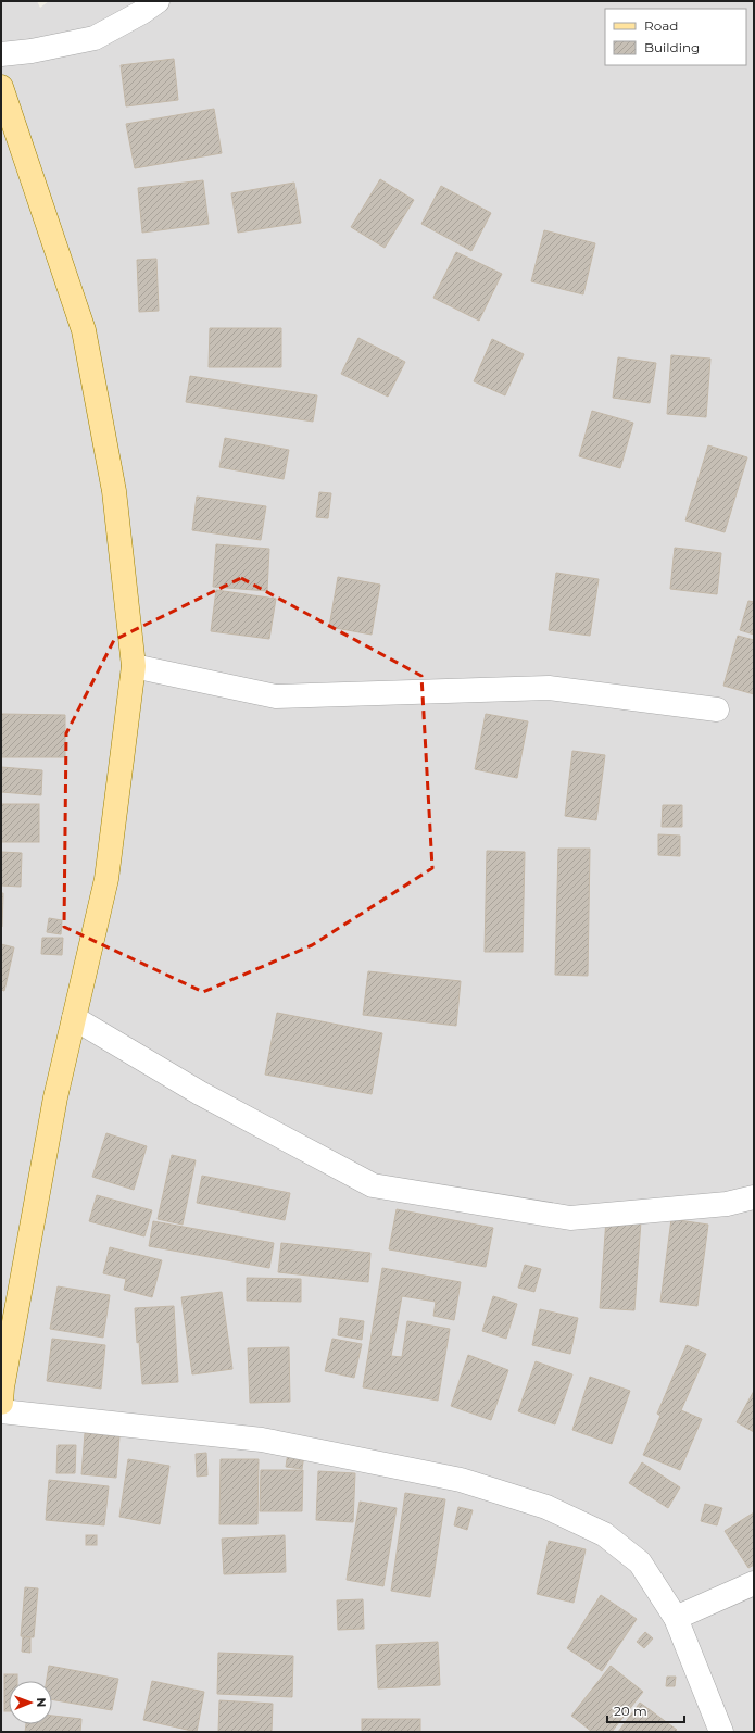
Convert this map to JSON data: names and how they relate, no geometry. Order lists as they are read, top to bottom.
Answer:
{
  "legend": ["Road", "Building"],
  "scale_bar": "20 m",
  "north": "right"
}
